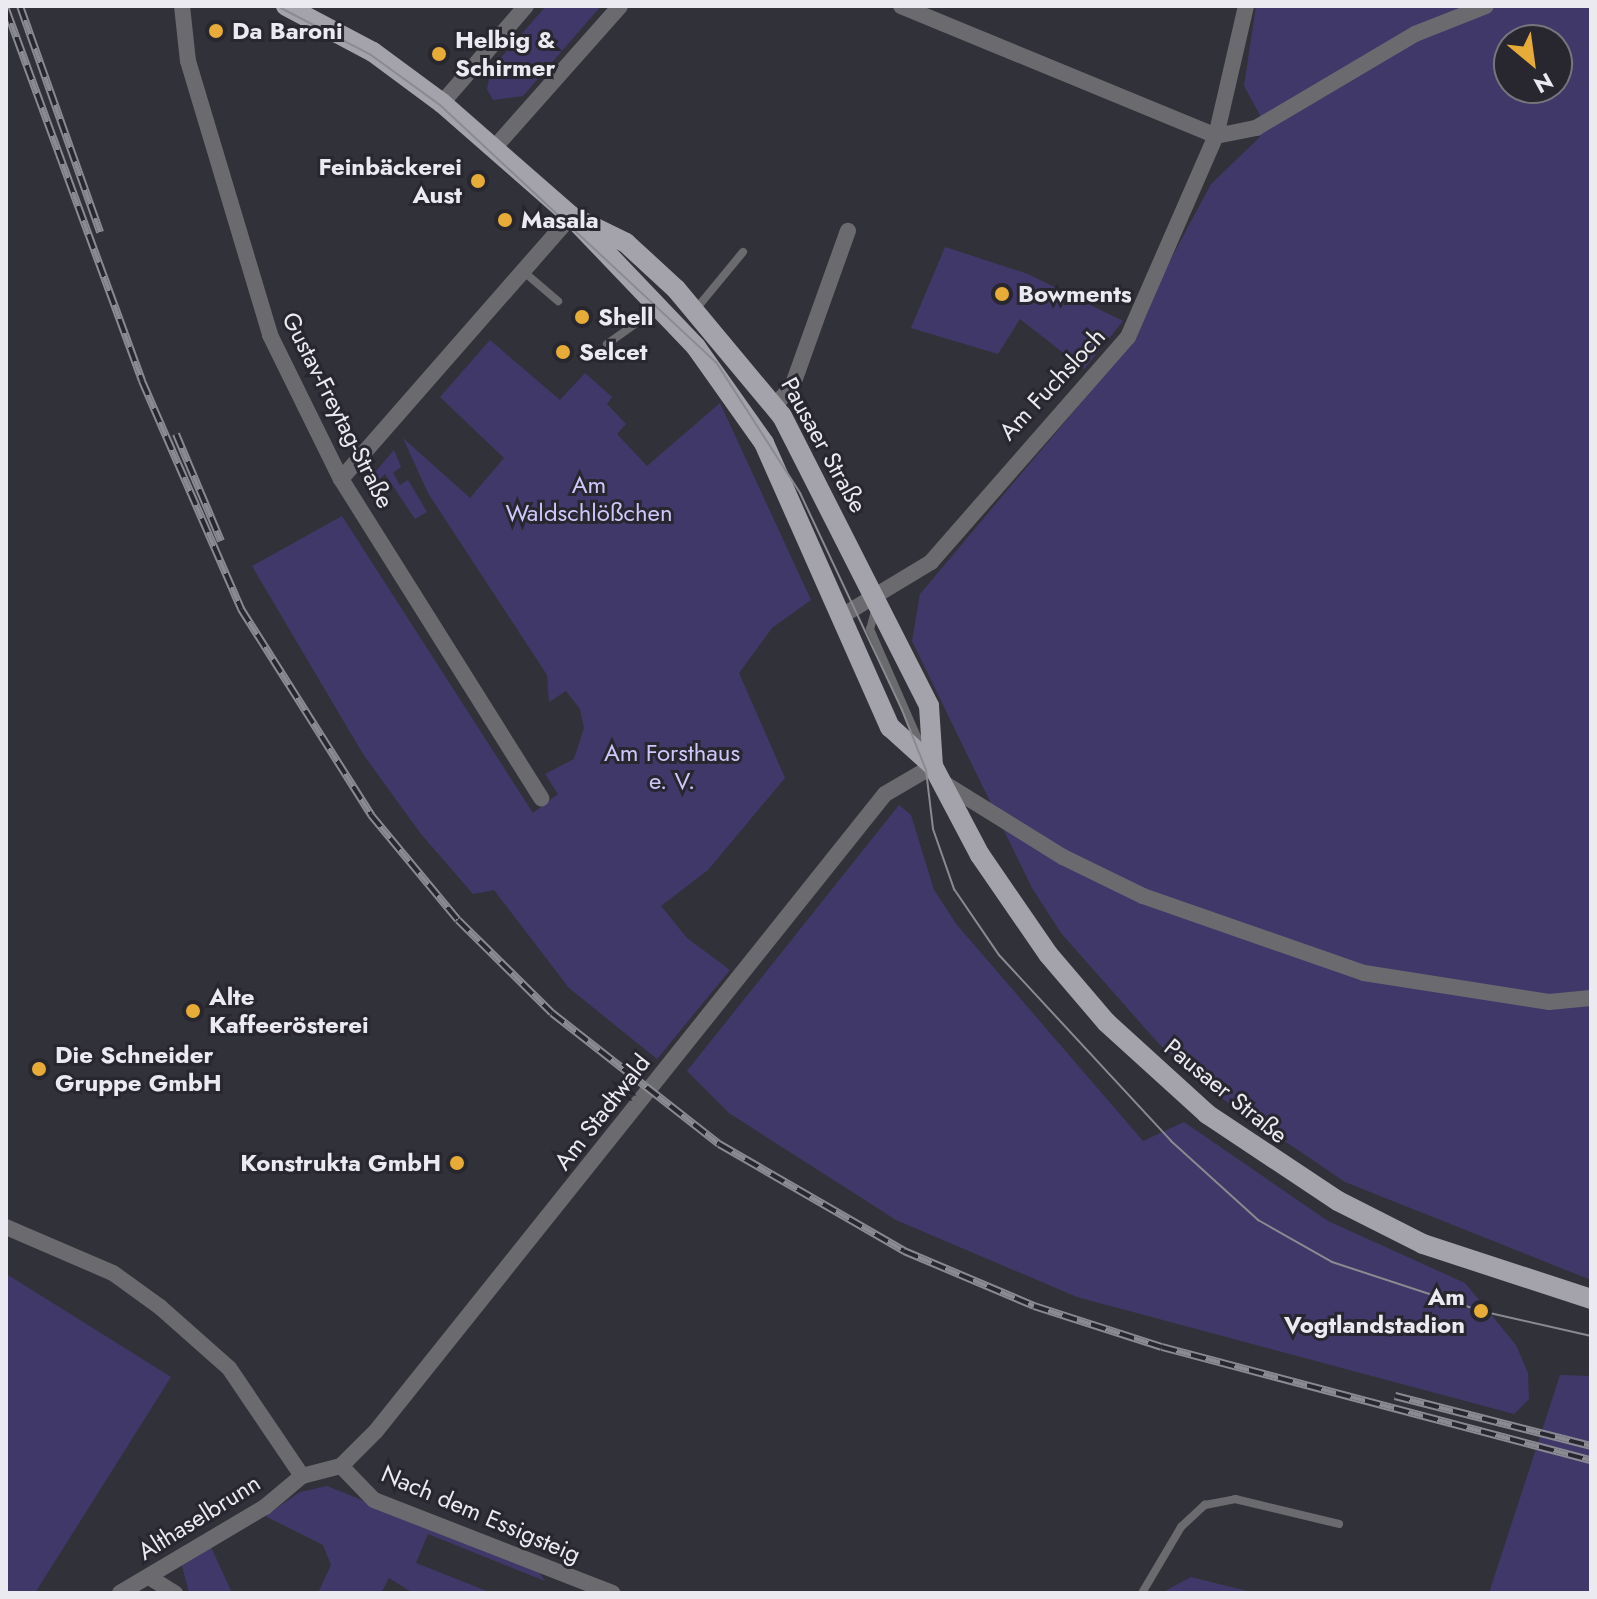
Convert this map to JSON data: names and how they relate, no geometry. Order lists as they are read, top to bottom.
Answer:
{
  "streets": {
    "main road": ["Pausaer Straße"],
    "street": [
      "Am Fuchsloch",
      "Gustav-Freytag-Straße",
      "Am Stadtwald",
      "Nach dem Essigsteig",
      "Althaselbrunn"
    ]
  },
  "crossings": [
    ["Am Fuchsloch", "Pausaer Straße"],
    ["Pausaer Straße", "Am Stadtwald"],
    ["Am Stadtwald", "Nach dem Essigsteig"]
  ],
  "parks": ["Am Waldschlößchen", "Am Forsthaus e. V."],
  "places": [
    "Da Baroni",
    "Helbig & Schirmer",
    "Feinbäckerei Aust",
    "Masala",
    "Bowments",
    "Shell",
    "Selcet",
    "Alte Kaffeerösterei",
    "Die Schneider Gruppe GmbH",
    "Konstrukta GmbH",
    "Am Vogtlandstadion"
  ],
  "north": "bottom right"
}
